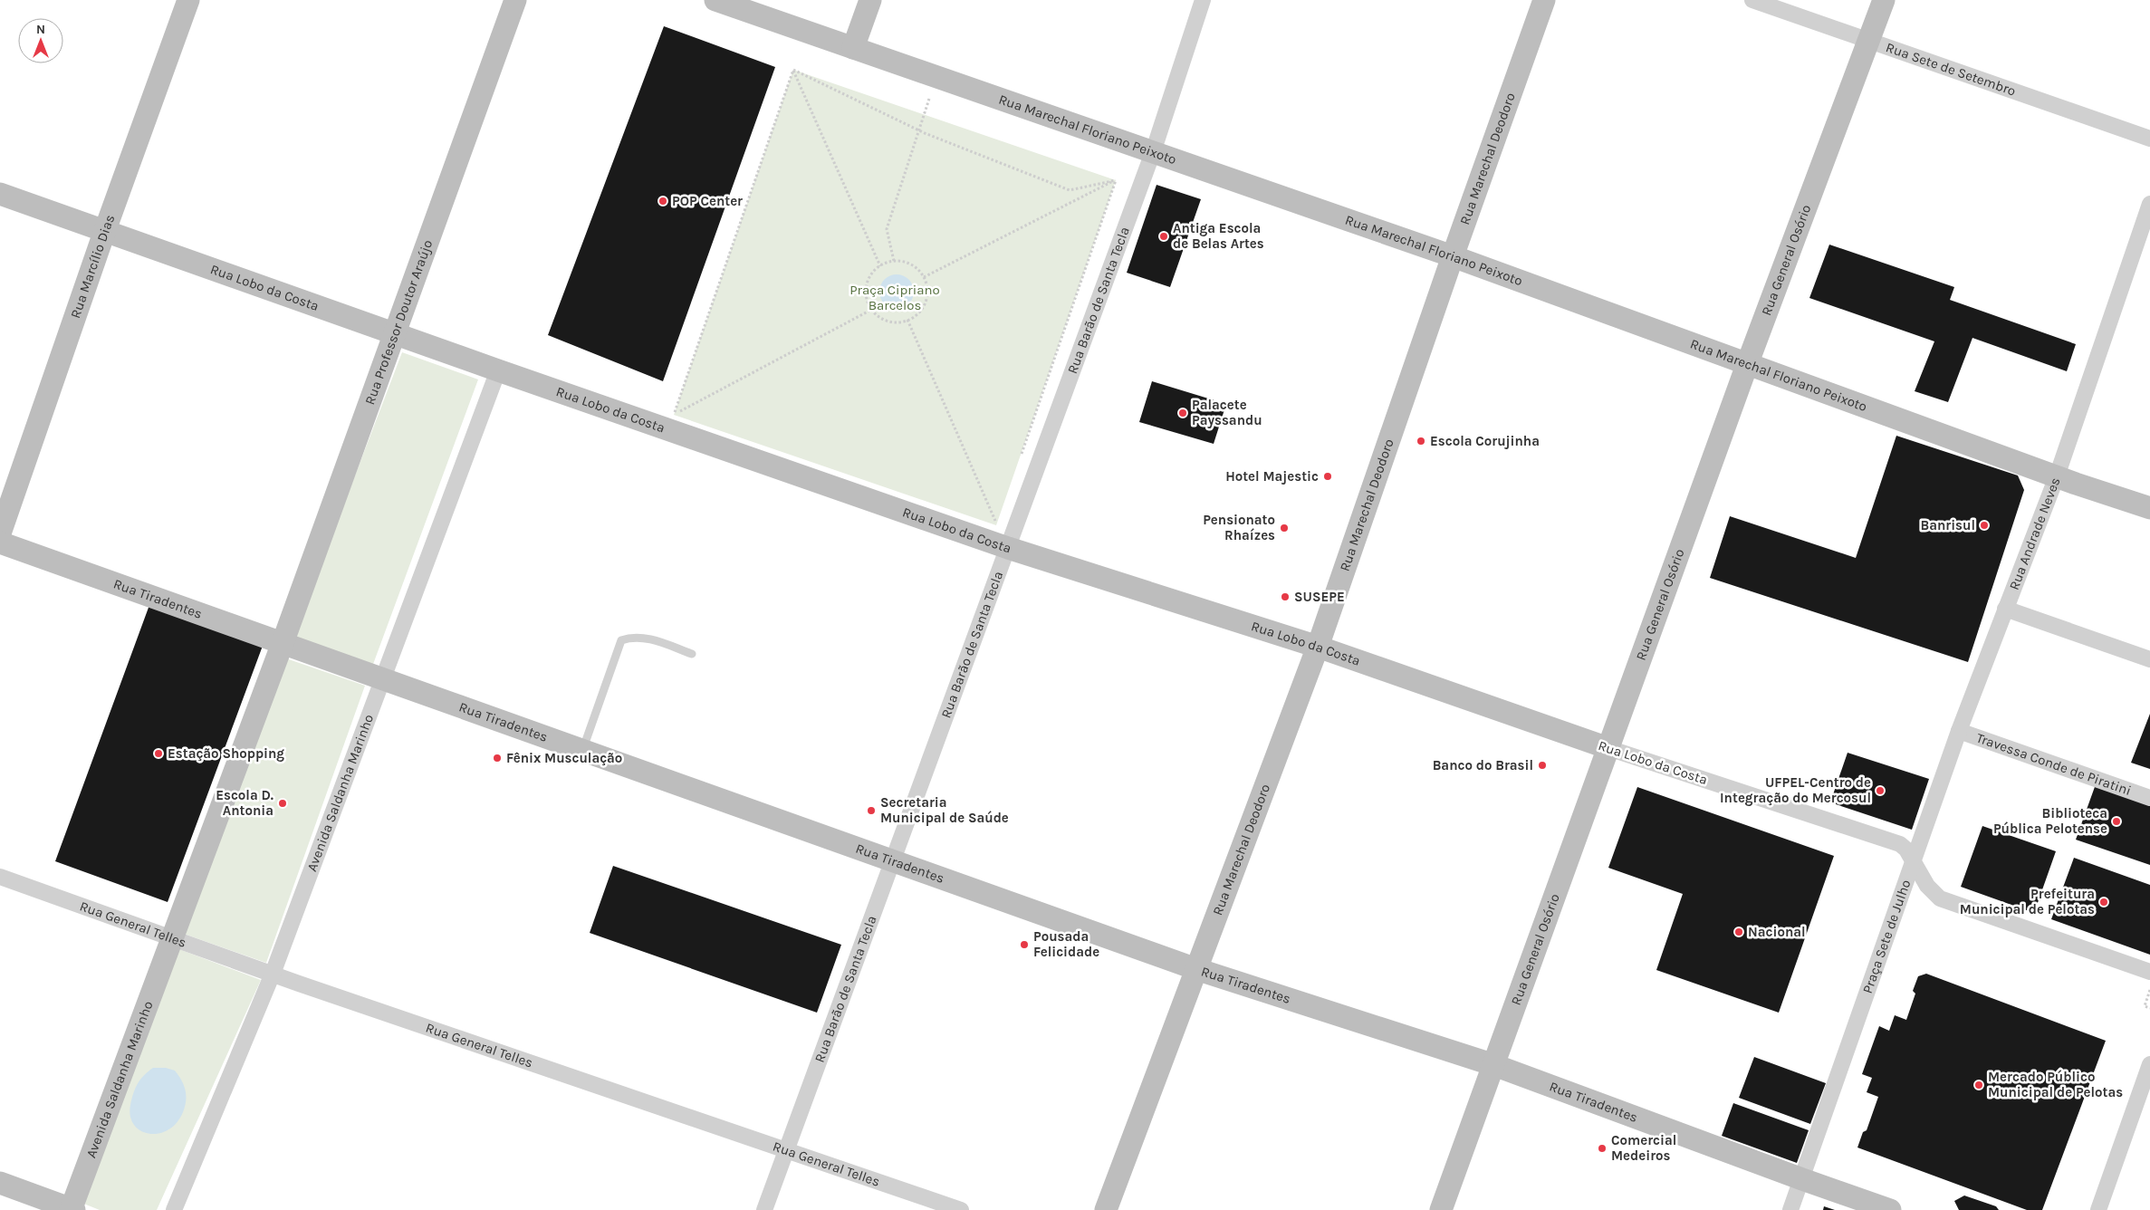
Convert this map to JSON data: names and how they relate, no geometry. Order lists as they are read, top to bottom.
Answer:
{
  "streets": {
    "street": [
      "Rua Sete de Setembro",
      "Rua Marechal Floriano Peixoto",
      "Rua Marechal Deodoro",
      "Rua General Osório",
      "Rua Marcílio Dias",
      "Rua Lobo da Costa",
      "Rua Barão de Santa Tecla",
      "Rua Professor Doutor Araújo",
      "Rua Andrade Neves",
      "Rua Tiradentes",
      "Travessa Conde de Piratini",
      "Avenida Saldanha Marinho",
      "Rua General Telles",
      "Praça Sete de Julho"
    ]
  },
  "crossings": [
    ["Rua Sete de Setembro", "Rua General Osório"],
    ["Rua Marechal Floriano Peixoto", "Rua Marechal Deodoro"],
    ["Rua Marechal Floriano Peixoto", "Rua General Osório"],
    ["Rua Marechal Floriano Peixoto", "Rua Barão de Santa Tecla"],
    ["Rua Marechal Floriano Peixoto", "Rua Andrade Neves"],
    ["Rua Marechal Deodoro", "Rua Lobo da Costa"],
    ["Rua Marechal Deodoro", "Rua Tiradentes"],
    ["Rua General Osório", "Rua Lobo da Costa"],
    ["Rua General Osório", "Rua Tiradentes"],
    ["Rua Marcílio Dias", "Rua Lobo da Costa"],
    ["Rua Lobo da Costa", "Rua Barão de Santa Tecla"],
    ["Rua Lobo da Costa", "Rua Professor Doutor Araújo"],
    ["Rua Lobo da Costa", "Rua Andrade Neves"],
    ["Rua Lobo da Costa", "Avenida Saldanha Marinho"],
    ["Rua Lobo da Costa", "Praça Sete de Julho"],
    ["Rua Barão de Santa Tecla", "Rua Tiradentes"],
    ["Rua Barão de Santa Tecla", "Rua General Telles"],
    ["Rua Professor Doutor Araújo", "Rua Tiradentes"],
    ["Rua Professor Doutor Araújo", "Avenida Saldanha Marinho"],
    ["Rua Andrade Neves", "Travessa Conde de Piratini"],
    ["Rua Andrade Neves", "Praça Sete de Julho"],
    ["Rua Tiradentes", "Avenida Saldanha Marinho"],
    ["Rua Tiradentes", "Praça Sete de Julho"],
    ["Avenida Saldanha Marinho", "Rua General Telles"]
  ],
  "parks": ["Praça Cipriano Barcelos"],
  "places": [
    "POP Center",
    "Antiga Escola de Belas Artes",
    "Palacete Payssandu",
    "Escola Corujinha",
    "Hotel Majestic",
    "Banrisul",
    "Pensionato Rhaízes",
    "SUSEPE",
    "Estação Shopping",
    "Fênix Musculação",
    "Banco do Brasil",
    "UFPEL-Centro de Integração do Mercosul",
    "Escola D. Antonia",
    "Secretaria Municipal de Saúde",
    "Biblioteca Pública Pelotense",
    "Prefeitura Municipal de Pelotas",
    "Nacional",
    "Pousada Felicidade",
    "Mercado Público Municipal de Pelotas",
    "Comercial Medeiros"
  ],
  "north": "top"
}
